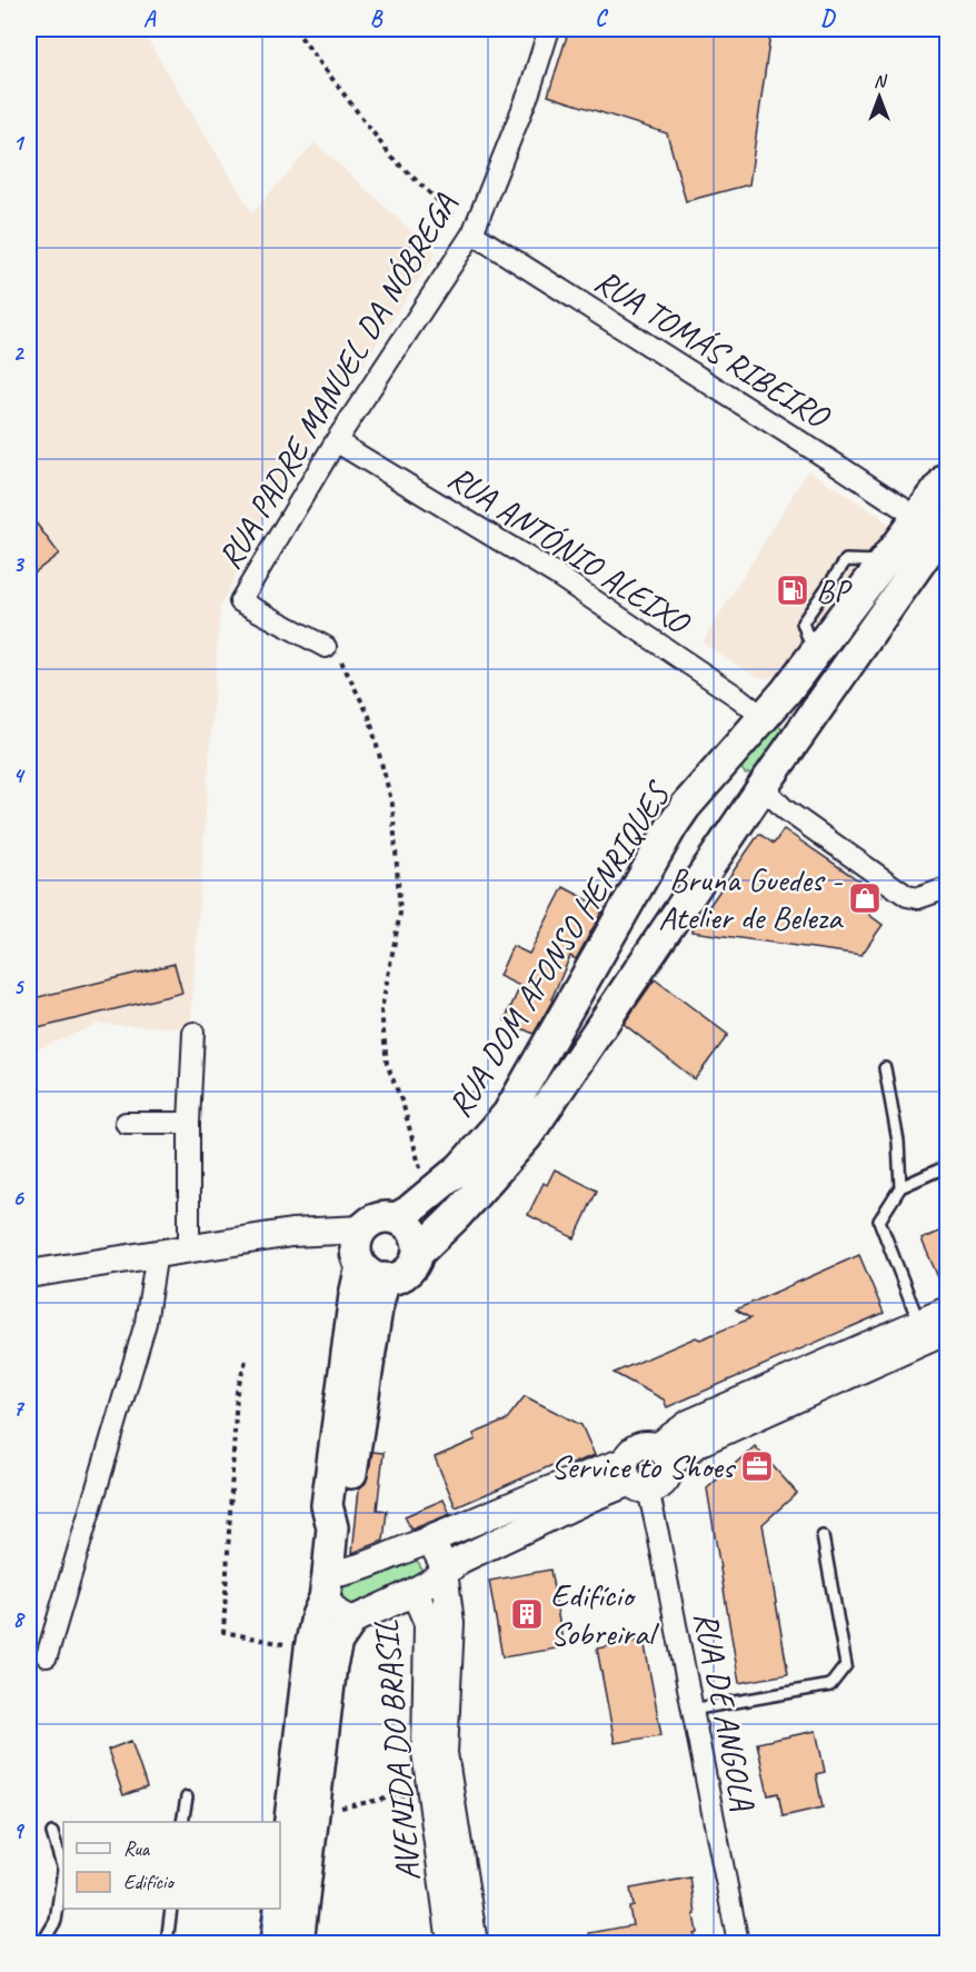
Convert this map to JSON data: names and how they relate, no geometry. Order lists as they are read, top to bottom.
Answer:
{
  "streets": {
    "main road": ["RUA DOM AFONSO HENRIQUES"],
    "street": [
      "RUA TOMÁS RIBEIRO",
      "RUA PADRE MANUEL DA NÓBREGA",
      "RUA ANTÓNIO ALEIXO",
      "RUA DE ANGOLA",
      "AVENIDA DO BRASIL"
    ]
  },
  "crossings": [
    ["RUA TOMÁS RIBEIRO", "RUA PADRE MANUEL DA NÓBREGA"],
    ["RUA TOMÁS RIBEIRO", "RUA DOM AFONSO HENRIQUES"],
    ["RUA PADRE MANUEL DA NÓBREGA", "RUA ANTÓNIO ALEIXO"],
    ["RUA ANTÓNIO ALEIXO", "RUA DOM AFONSO HENRIQUES"],
    ["RUA DE ANGOLA", "AVENIDA DO BRASIL"]
  ],
  "places": {
    "fuel station": ["BP"],
    "shop": ["Bruna Guedes - Atelier de Beleza"],
    "office": ["Service to Shoes"],
    "building": ["Edifício Sobreiral"]
  },
  "legend": ["Rua", "Edifício"],
  "north": "top",
  "grid": {
    "columns": [
      "A",
      "B",
      "C",
      "D"
    ],
    "rows": [
      "1",
      "2",
      "3",
      "4",
      "5",
      "6",
      "7",
      "8",
      "9"
    ]
  }
}
